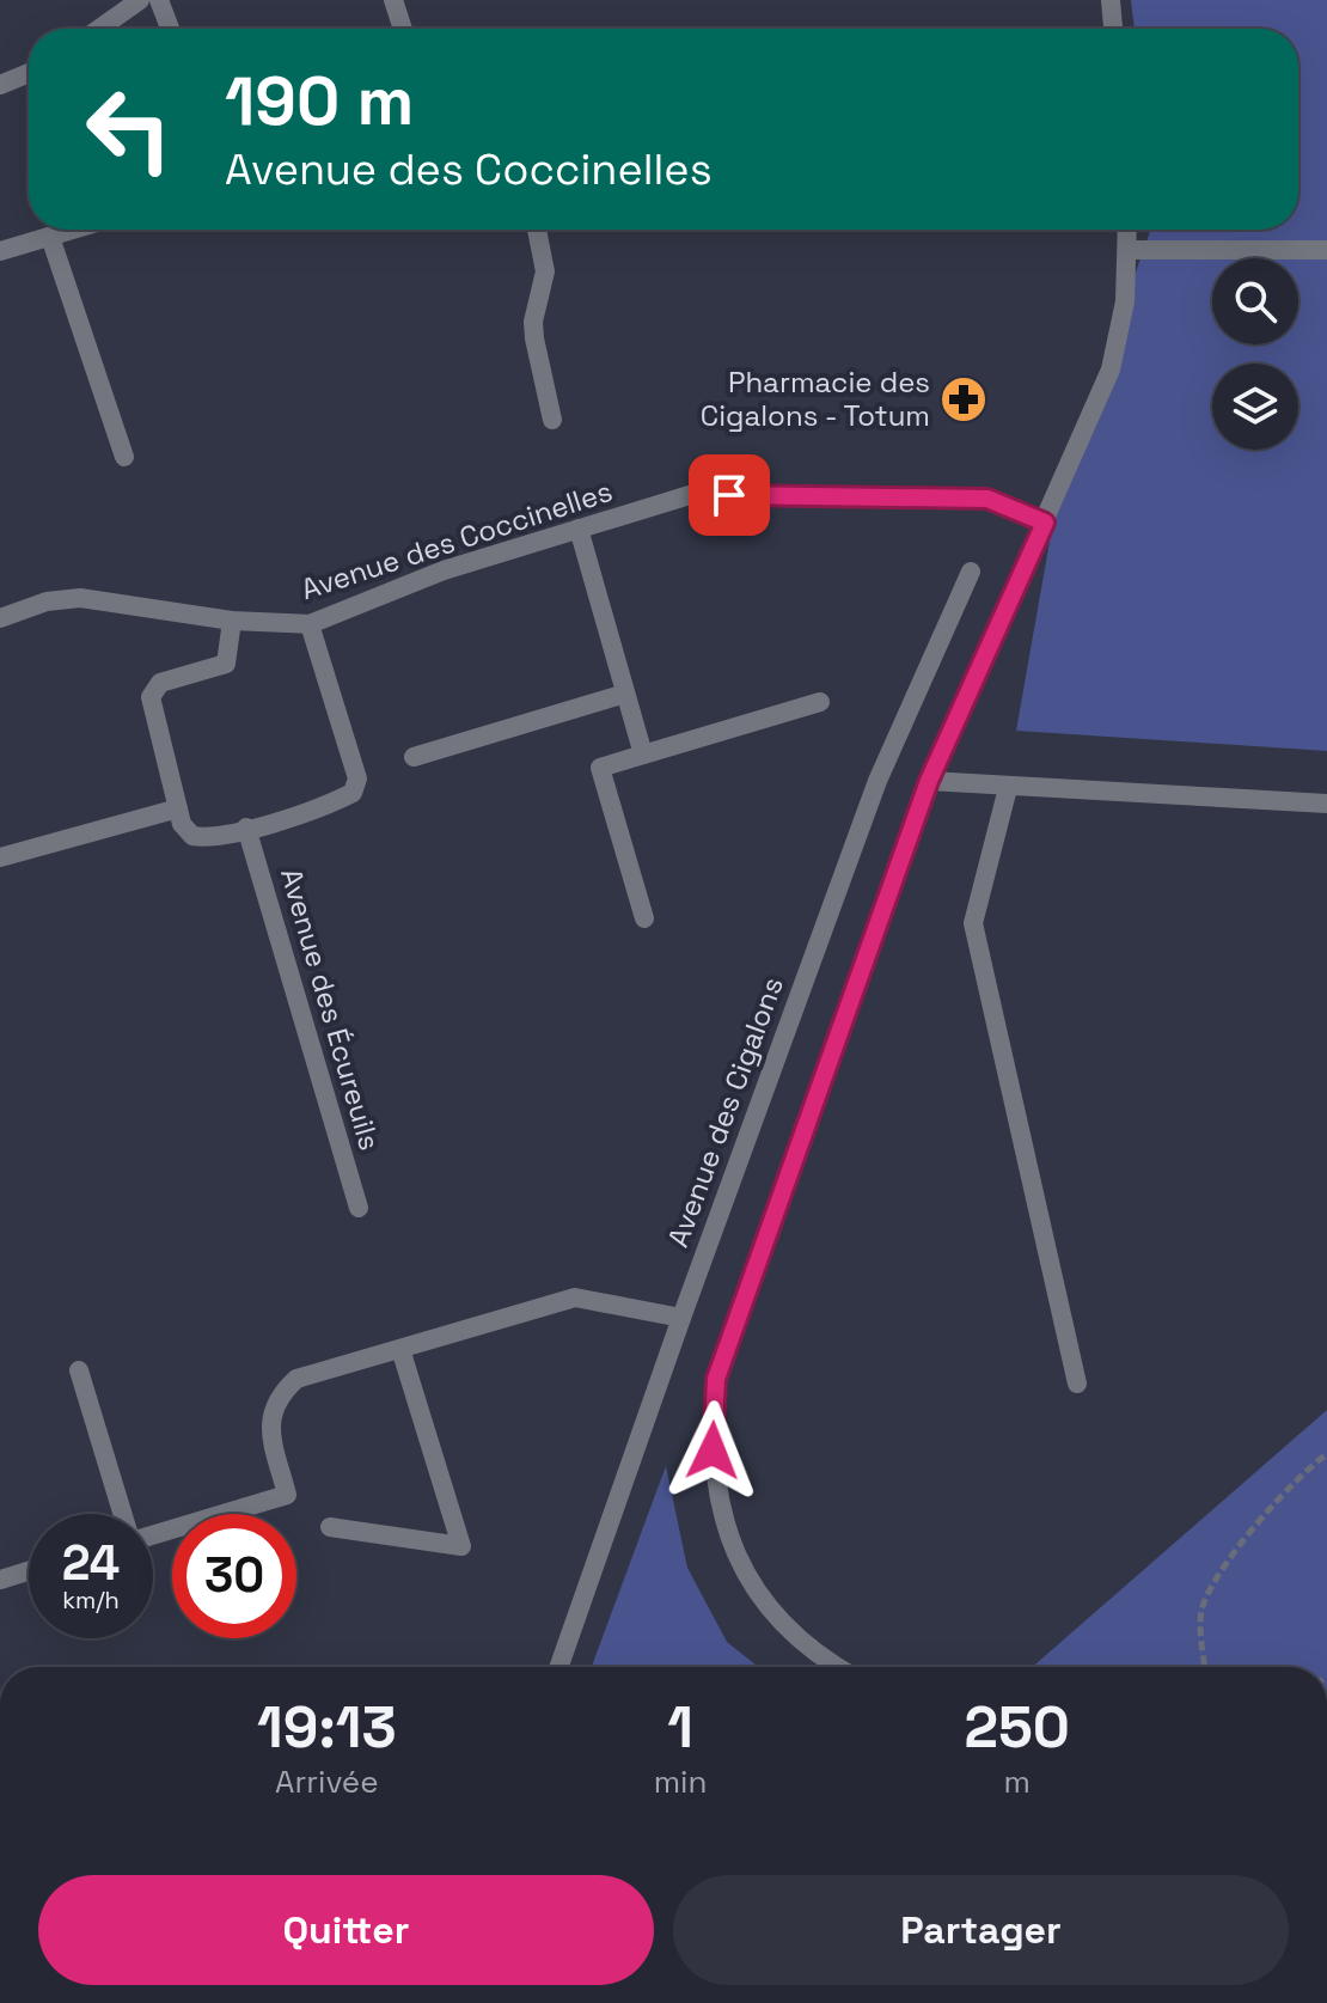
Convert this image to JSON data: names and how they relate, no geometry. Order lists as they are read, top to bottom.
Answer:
{
  "streets": {
    "street": ["Avenue des Coccinelles", "Avenue des Écureuils", "Avenue des Cigalons"]
  },
  "places": {
    "pharmacy": ["Pharmacie des Cigalons - Totum"]
  },
  "page": {
    "turn": ["190 m", "Avenue des Coccinelles"],
    "speed": "24 km/h",
    "limit": "30",
    "eta": [
      "19:13",
      "Arrivée",
      "1",
      "min",
      "250",
      "m"
    ],
    "buttons": ["Quitter", "Partager"]
  }
}
